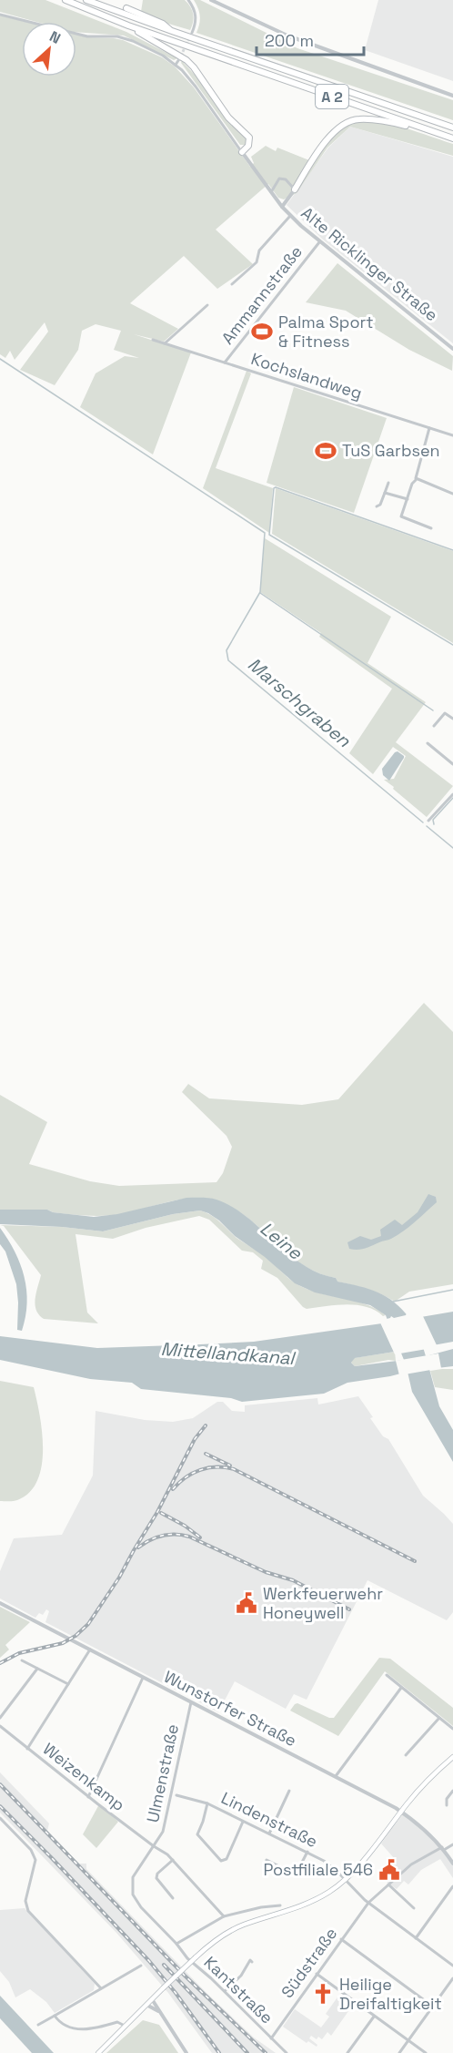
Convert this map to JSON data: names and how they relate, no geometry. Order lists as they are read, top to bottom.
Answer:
{
  "streets": {
    "highway": ["A 2"],
    "street": [
      "Alte Ricklinger Straße",
      "Ammannstraße",
      "Kochslandweg",
      "Wunstorfer Straße",
      "Ulmenstraße",
      "Weizenkamp",
      "Lindenstraße",
      "Südstraße",
      "Kantstraße"
    ]
  },
  "crossings": [
    ["Alte Ricklinger Straße", "Ammannstraße"],
    ["Ammannstraße", "Kochslandweg"],
    ["Wunstorfer Straße", "Ulmenstraße"],
    ["Wunstorfer Straße", "Südstraße"],
    ["Ulmenstraße", "Weizenkamp"],
    ["Ulmenstraße", "Kantstraße"],
    ["Weizenkamp", "Kantstraße"],
    ["Lindenstraße", "Südstraße"],
    ["Südstraße", "Kantstraße"]
  ],
  "water": ["Marschgraben", "Leine", "Mittellandkanal"],
  "places": {
    "sports": ["Palma Sport & Fitness", "TuS Garbsen"],
    "public building": ["Werkfeuerwehr Honeywell", "Postfiliale 546"],
    "church": ["Heilige Dreifaltigkeit"]
  },
  "scale_bar": "200 m",
  "north": "top right"
}
